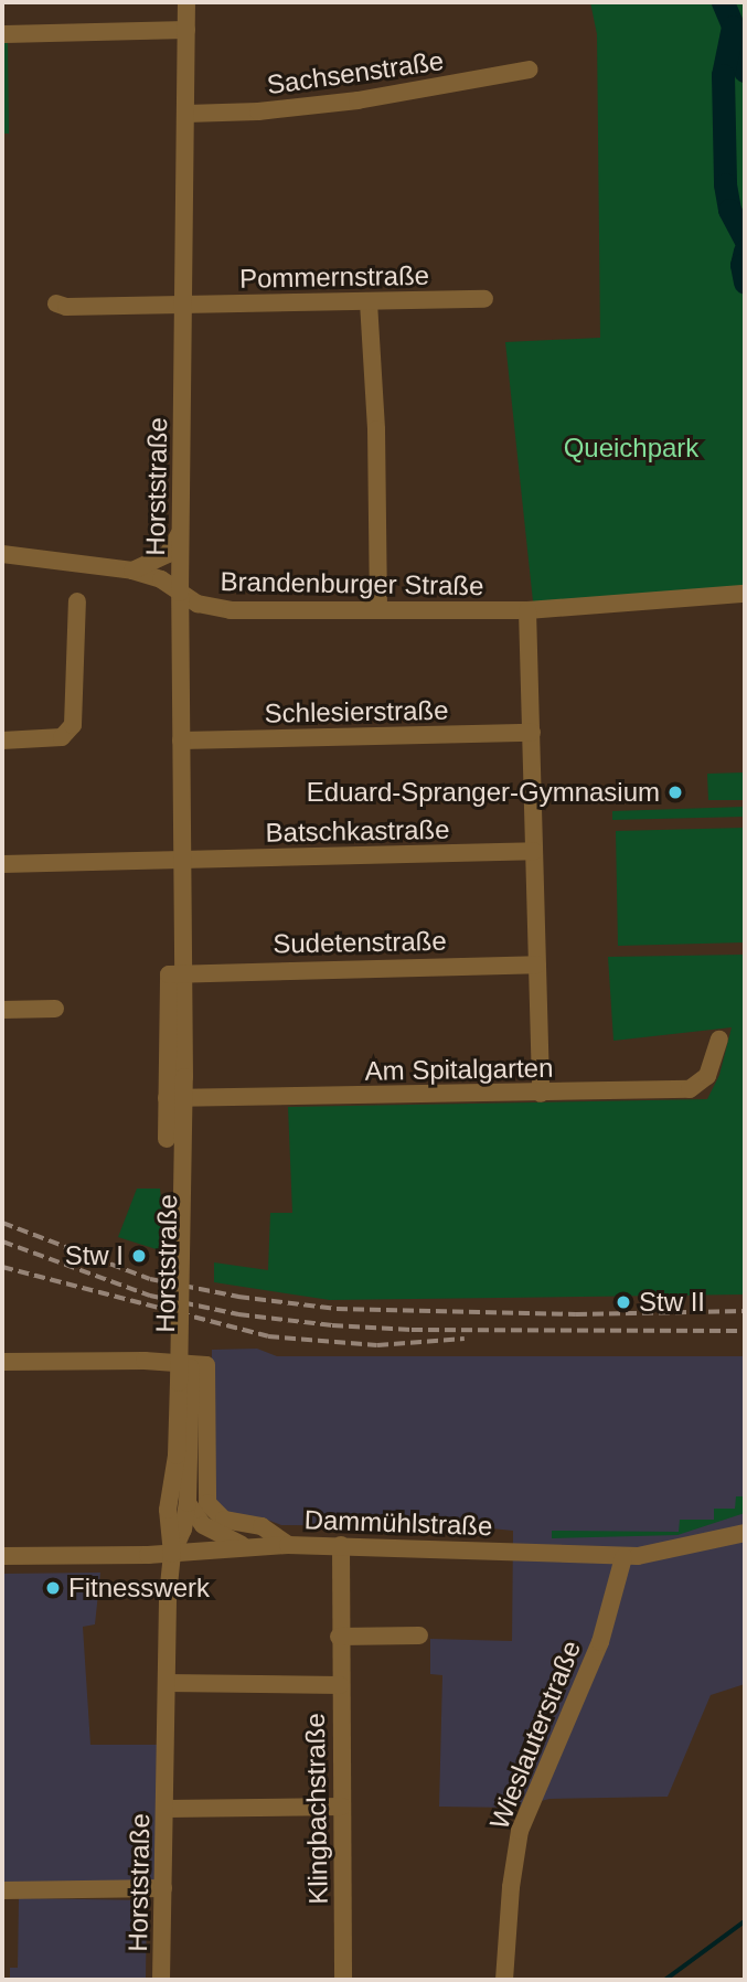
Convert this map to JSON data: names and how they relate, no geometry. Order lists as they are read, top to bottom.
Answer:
{
  "streets": {
    "street": [
      "Sachsenstraße",
      "Pommernstraße",
      "Horststraße",
      "Brandenburger Straße",
      "Schlesierstraße",
      "Batschkastraße",
      "Sudetenstraße",
      "Am Spitalgarten",
      "Dammühlstraße",
      "Wieslauterstraße",
      "Klingbachstraße"
    ]
  },
  "crossings": [
    ["Sachsenstraße", "Horststraße"],
    ["Pommernstraße", "Horststraße"],
    ["Horststraße", "Brandenburger Straße"],
    ["Horststraße", "Schlesierstraße"],
    ["Horststraße", "Batschkastraße"],
    ["Horststraße", "Sudetenstraße"],
    ["Horststraße", "Dammühlstraße"],
    ["Dammühlstraße", "Wieslauterstraße"],
    ["Dammühlstraße", "Klingbachstraße"]
  ],
  "parks": ["Queichpark"],
  "places": [
    "Eduard-Spranger-Gymnasium",
    "Stw I",
    "Stw II",
    "Fitnesswerk"
  ]
}
